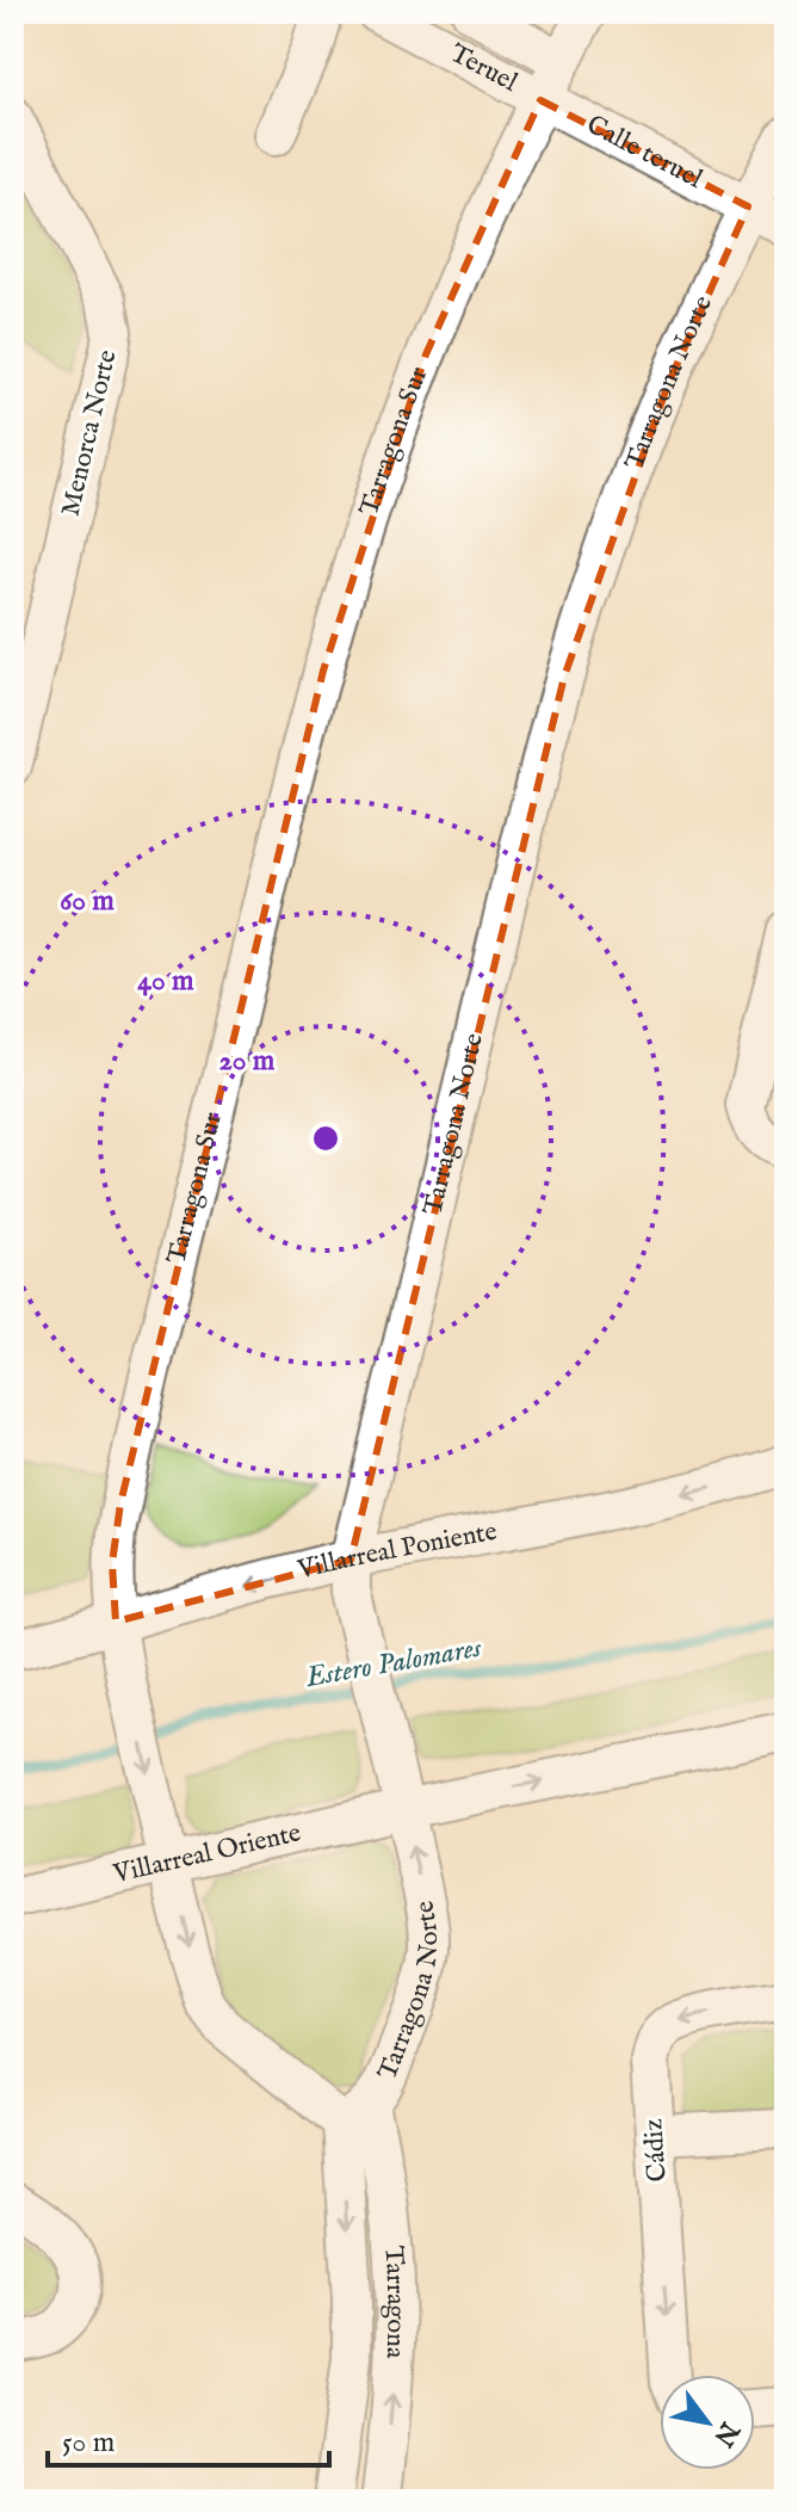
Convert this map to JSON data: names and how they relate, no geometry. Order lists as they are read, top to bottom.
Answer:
{
  "streets": {
    "street": [
      "Teruel",
      "Calle teruel",
      "Tarragona Norte",
      "Menorca Norte",
      "Tarragona Sur",
      "Villarreal Poniente",
      "Villarreal Oriente",
      "Cádiz",
      "Tarragona"
    ]
  },
  "crossings": [
    ["Teruel", "Calle teruel"],
    ["Teruel", "Tarragona Sur"],
    ["Calle teruel", "Tarragona Norte"],
    ["Calle teruel", "Tarragona Sur"],
    ["Tarragona Norte", "Tarragona Sur"],
    ["Tarragona Norte", "Villarreal Poniente"],
    ["Tarragona Norte", "Villarreal Oriente"],
    ["Tarragona Norte", "Tarragona"],
    ["Tarragona Sur", "Villarreal Poniente"],
    ["Tarragona Sur", "Villarreal Oriente"],
    ["Tarragona Sur", "Tarragona"]
  ],
  "one_way": ["Villarreal Poniente", "Villarreal Oriente", "Cádiz"],
  "water": ["Estero Palomares"],
  "scale_bar": "50 m",
  "north": "bottom right",
  "rings": ["60 m", "40 m", "20 m"]
}
